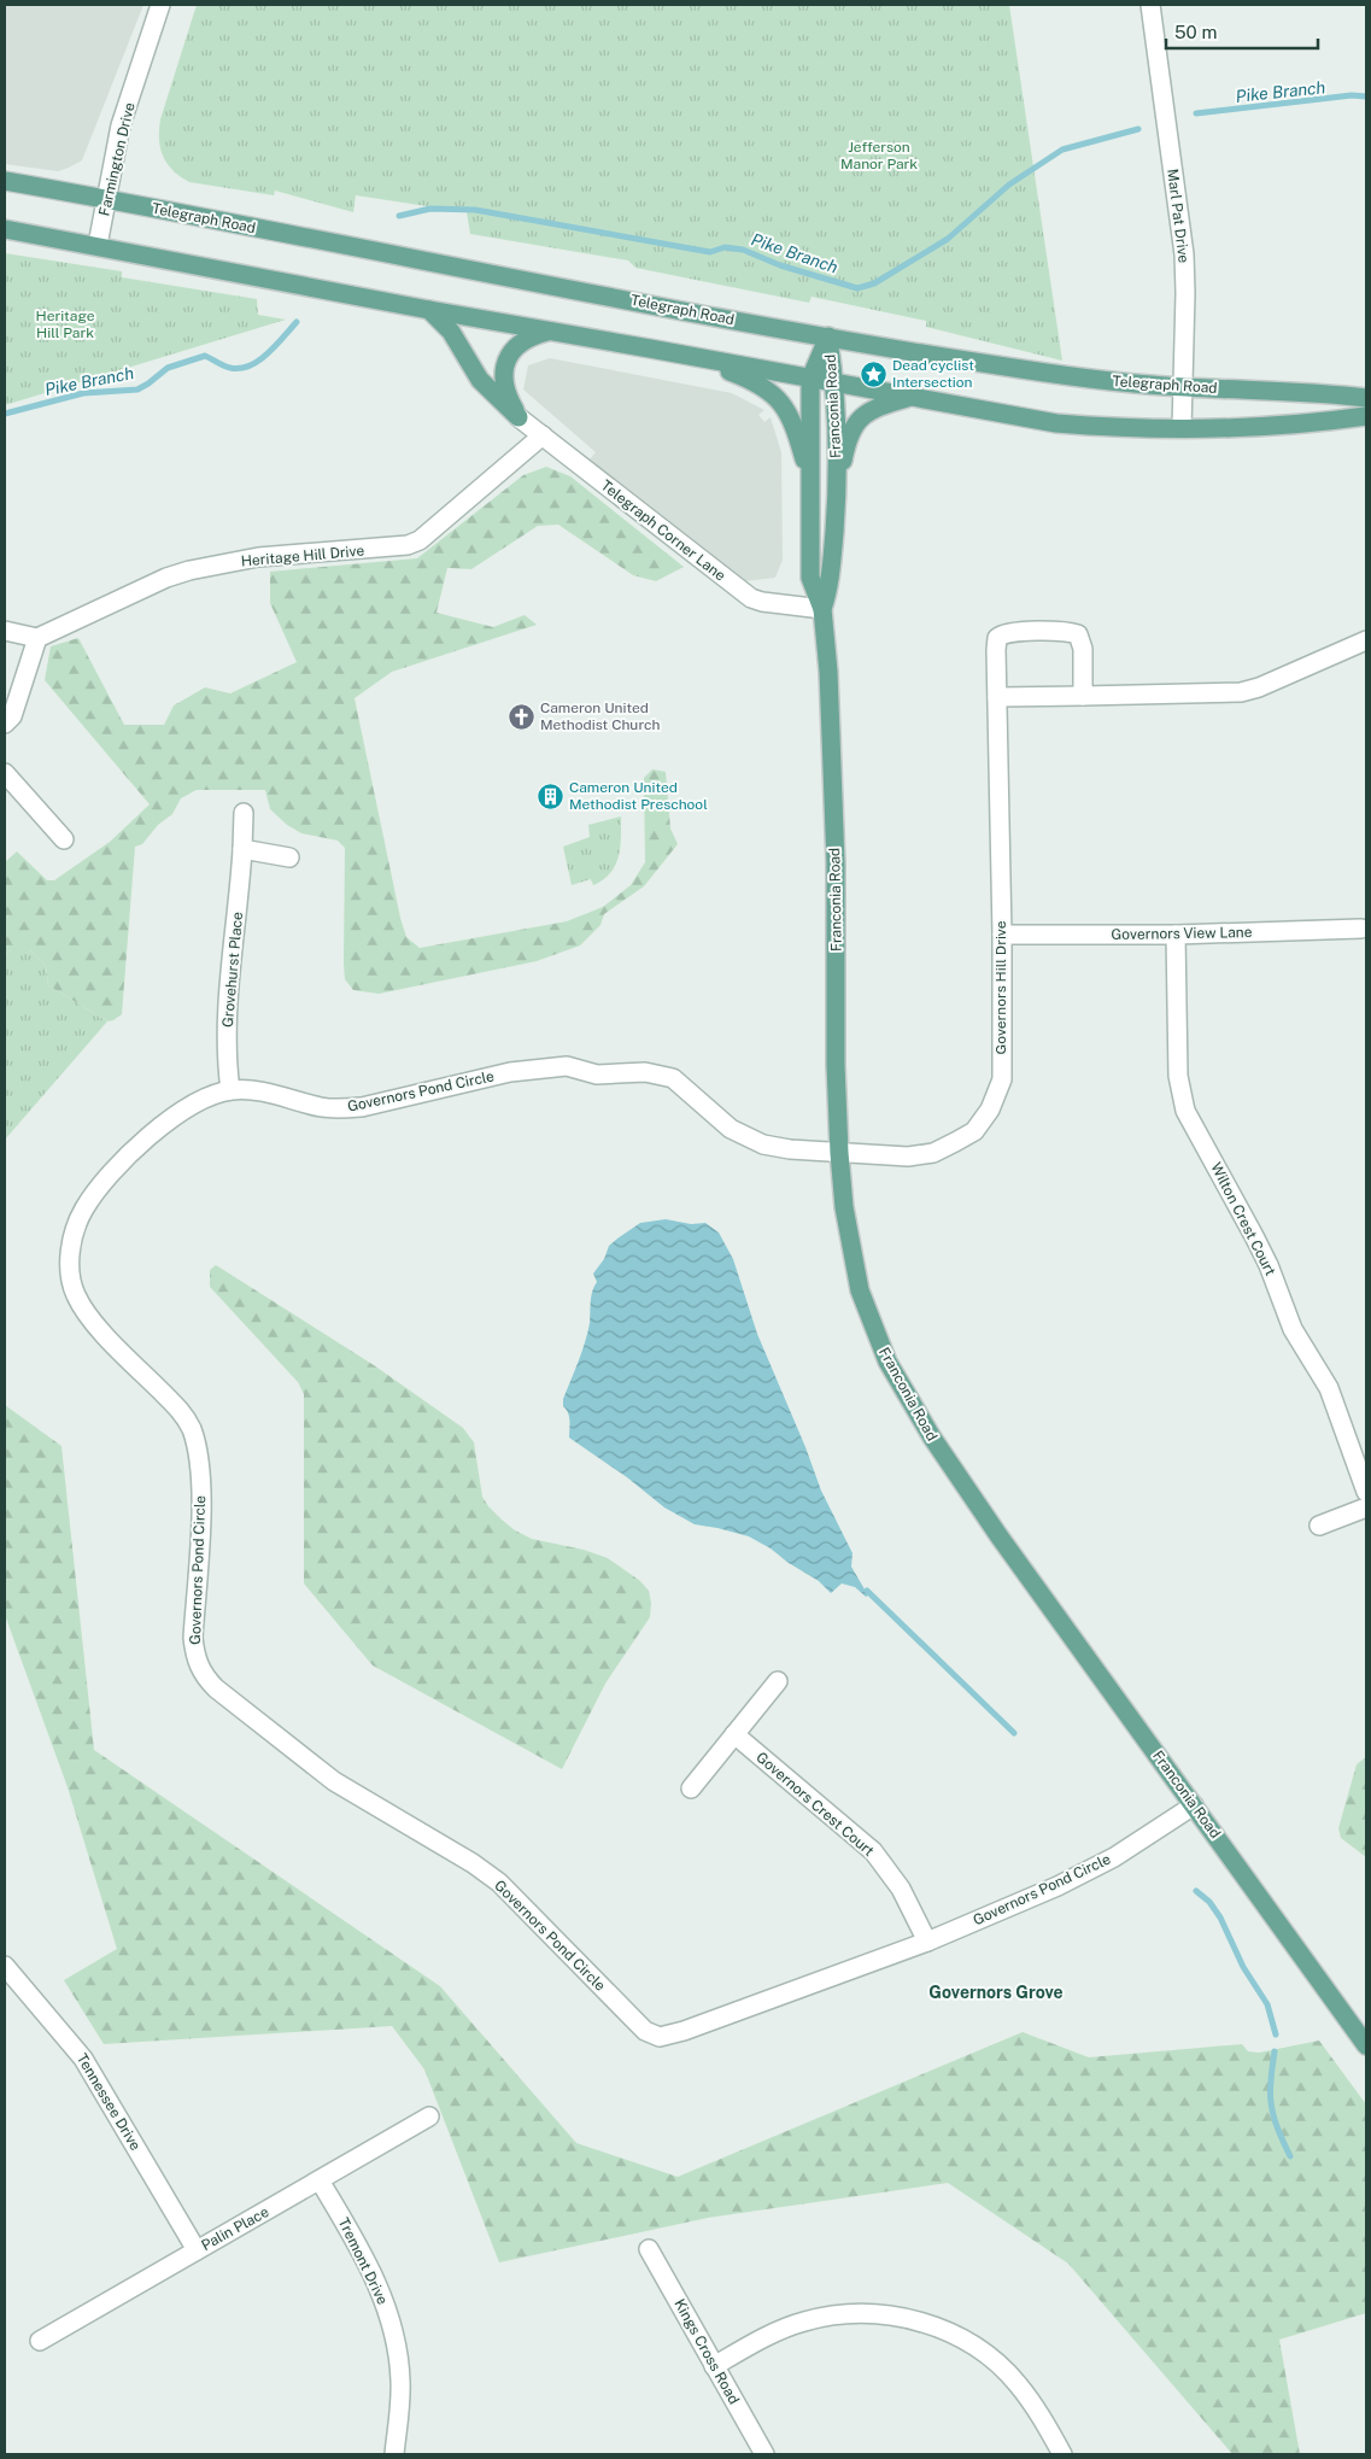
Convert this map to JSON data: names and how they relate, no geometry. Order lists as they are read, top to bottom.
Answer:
{
  "streets": {
    "main road": ["Telegraph Road", "Franconia Road"],
    "street": [
      "Farmington Drive",
      "Marl Pat Drive",
      "Telegraph Corner Lane",
      "Heritage Hill Drive",
      "Governors View Lane",
      "Grovehurst Place",
      "Governors Hill Drive",
      "Governors Pond Circle",
      "Wilton Crest Court",
      "Governors Crest Court",
      "Tennessee Drive",
      "Palin Place",
      "Tremont Drive",
      "Kings Cross Road"
    ]
  },
  "crossings": [
    ["Farmington Drive", "Telegraph Road"],
    ["Marl Pat Drive", "Telegraph Road"],
    ["Telegraph Road", "Franconia Road"],
    ["Franconia Road", "Telegraph Corner Lane"],
    ["Franconia Road", "Governors Hill Drive"],
    ["Franconia Road", "Governors Pond Circle"],
    ["Telegraph Corner Lane", "Heritage Hill Drive"],
    ["Governors View Lane", "Governors Hill Drive"],
    ["Governors View Lane", "Wilton Crest Court"],
    ["Grovehurst Place", "Governors Pond Circle"],
    ["Governors Hill Drive", "Governors Pond Circle"],
    ["Governors Pond Circle", "Governors Crest Court"],
    ["Tennessee Drive", "Palin Place"],
    ["Palin Place", "Tremont Drive"]
  ],
  "districts": ["Governors Grove"],
  "water": ["Pike Branch"],
  "parks": ["Jefferson Manor Park", "Heritage Hill Park"],
  "places": {
    "place": ["Dead cyclist Intersection"],
    "church": ["Cameron United Methodist Church"],
    "building": ["Cameron United Methodist Preschool"]
  },
  "scale_bar": "50 m"
}
